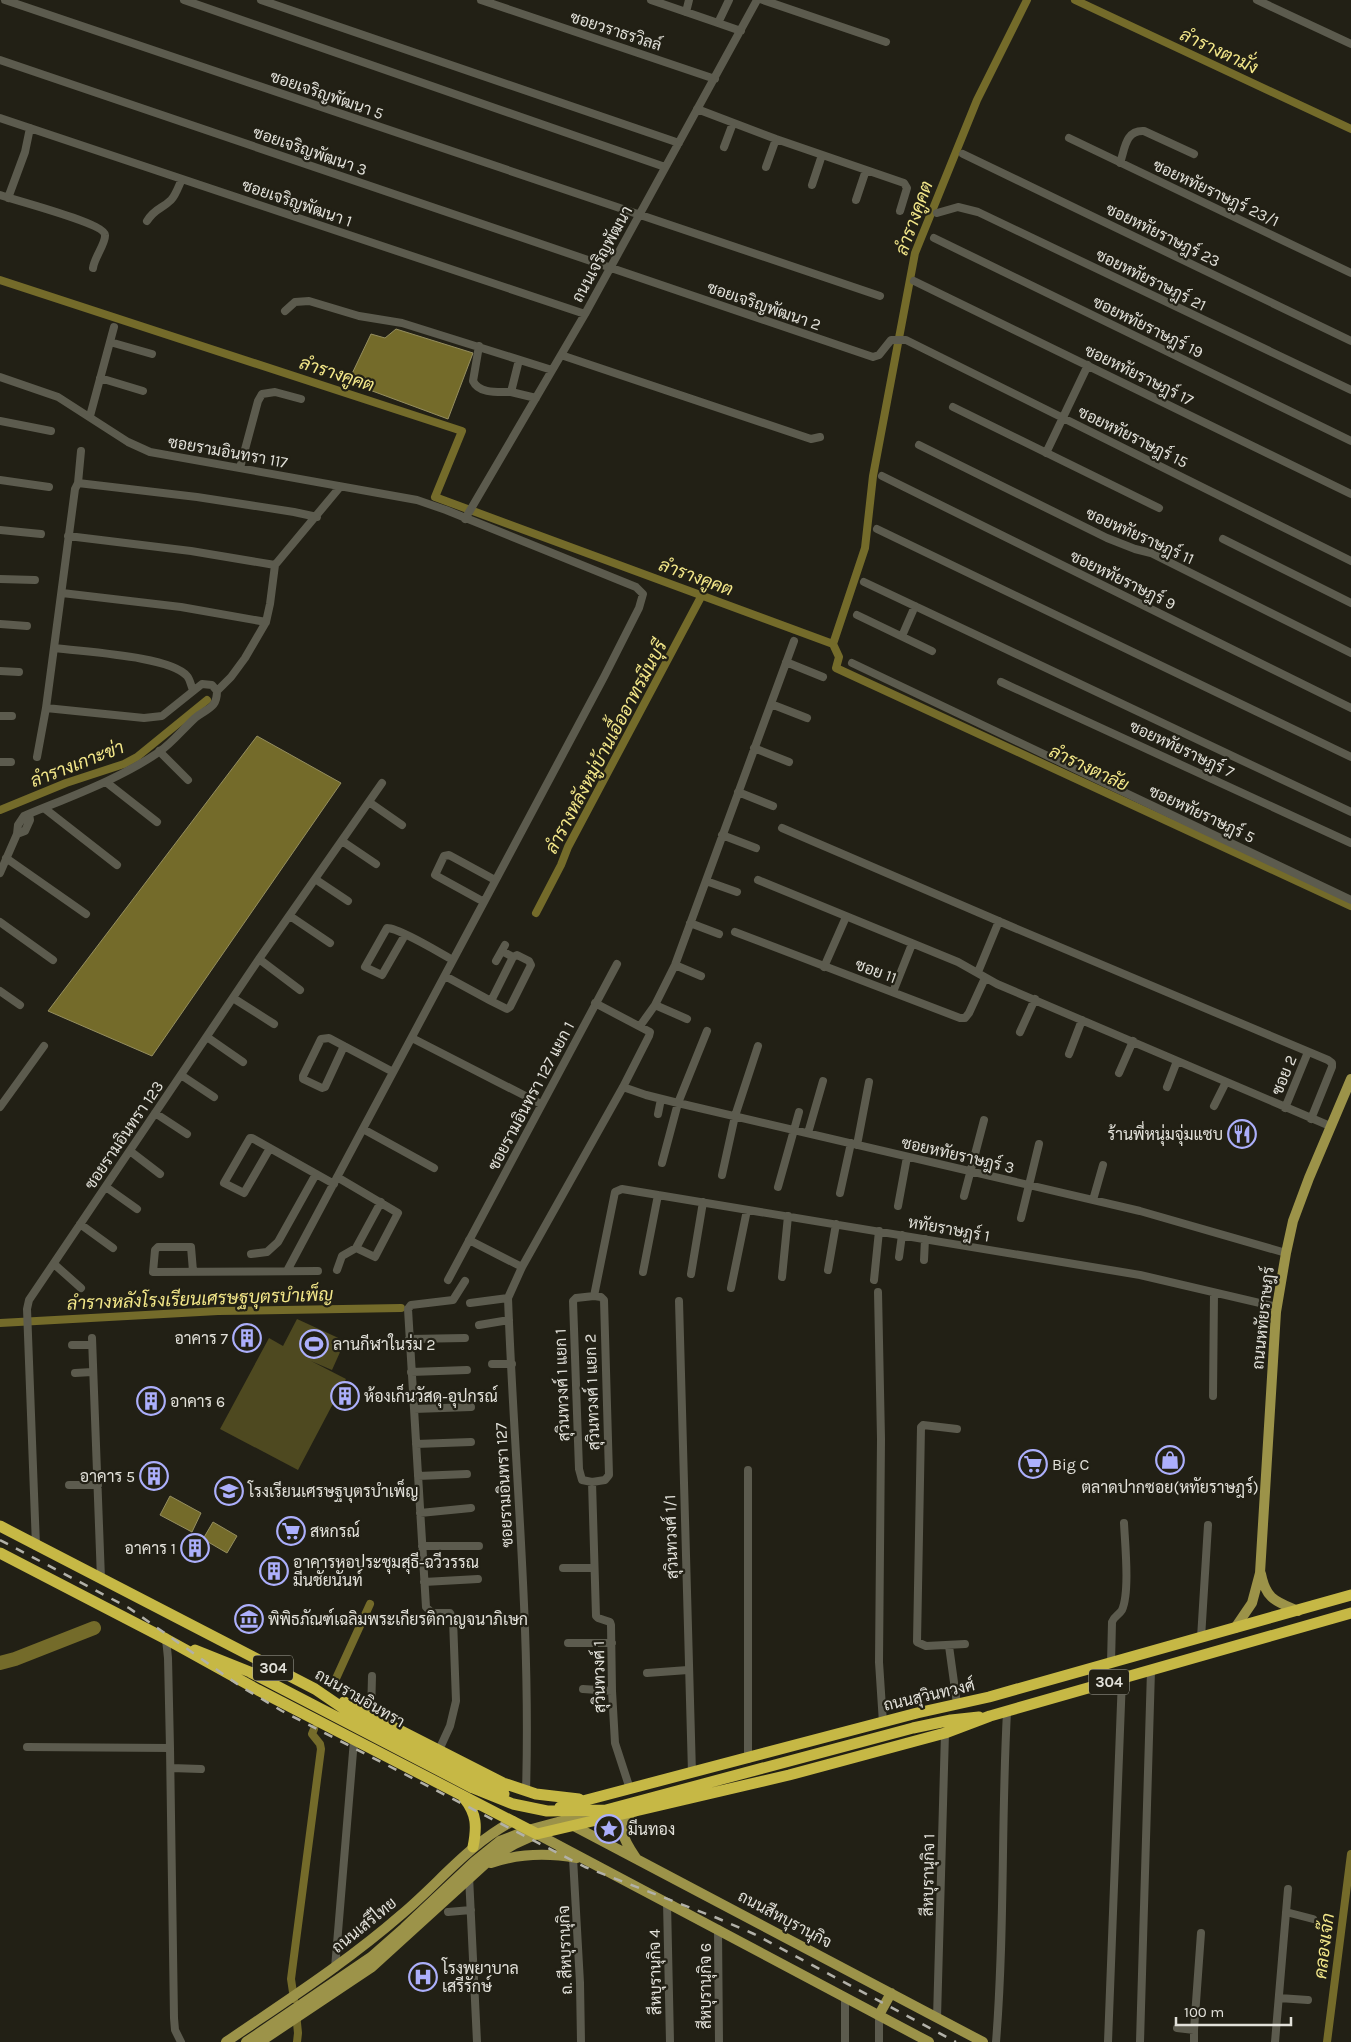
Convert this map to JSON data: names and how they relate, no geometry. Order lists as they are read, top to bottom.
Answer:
{
  "streets": {
    "highway": ["304", "ถนนสุวินทวงศ์", "ถนนรามอินทรา"],
    "main road": ["ถนนหทัยราษฎร์", "ถนนสีหบุรานุกิจ", "ถนนเสรีไทย"],
    "street": [
      "ซอยวราธรวิลล์",
      "ซอยเจริญพัฒนา 5",
      "ซอยเจริญพัฒนา 3",
      "ซอยหทัยราษฎร์ 23/1",
      "ซอยเจริญพัฒนา 1",
      "ซอยหทัยราษฎร์ 23",
      "ถนนเจริญพัฒนา",
      "ซอยหทัยราษฎร์ 21",
      "ซอยเจริญพัฒนา 2",
      "ซอยหทัยราษฎร์ 19",
      "ซอยหทัยราษฎร์ 17",
      "ซอยหทัยราษฎร์ 15",
      "ซอยรามอินทรา 117",
      "ซอยหทัยราษฎร์ 11",
      "ซอยหทัยราษฎร์ 9",
      "ซอยหทัยราษฎร์ 7",
      "ซอยหทัยราษฎร์ 5",
      "ซอย 11",
      "ซอย 2",
      "ซอยรามอินทรา 127 แยก 1",
      "ซอยรามอินทรา 123",
      "ซอยหทัยราษฎร์ 3",
      "หทัยราษฎร์ 1",
      "สุวินทวงศ์ 1 แยก 1",
      "สุวินทวงศ์ 1 แยก 2",
      "ซอยรามอินทรา 127",
      "สุวินทวงศ์ 1/1",
      "สุวินทวงศ์ 1",
      "สีหบุรานุกิจ 1",
      "ถ. สีหบุรานุกิจ",
      "สีหบุรานุกิจ 4",
      "สีหบุรานุกิจ 6"
    ]
  },
  "crossings": [
    ["ซอยวราธรวิลล์", "ถนนเจริญพัฒนา"],
    ["ซอยเจริญพัฒนา 5", "ถนนเจริญพัฒนา"],
    ["ซอยเจริญพัฒนา 3", "ถนนเจริญพัฒนา"],
    ["ซอยเจริญพัฒนา 3", "ซอยเจริญพัฒนา 2"],
    ["ซอยเจริญพัฒนา 1", "ถนนเจริญพัฒนา"],
    ["ถนนเจริญพัฒนา", "ซอยเจริญพัฒนา 2"],
    ["ถนนเจริญพัฒนา", "ซอยรามอินทรา 117"],
    ["ซอยเจริญพัฒนา 2", "ซอยหทัยราษฎร์ 15"],
    ["ซอยรามอินทรา 123", "ถนนรามอินทรา"],
    ["ซอยหทัยราษฎร์ 3", "ถนนหทัยราษฎร์"],
    ["ซอยหทัยราษฎร์ 3", "ซอยรามอินทรา 127"],
    ["หทัยราษฎร์ 1", "ถนนหทัยราษฎร์"],
    ["หทัยราษฎร์ 1", "สุวินทวงศ์ 1 แยก 1"],
    ["หทัยราษฎร์ 1", "สุวินทวงศ์ 1 แยก 2"],
    ["ถนนหทัยราษฎร์", "ถนนสุวินทวงศ์"],
    ["สุวินทวงศ์ 1 แยก 1", "สุวินทวงศ์ 1 แยก 2"],
    ["สุวินทวงศ์ 1 แยก 1", "สุวินทวงศ์ 1"],
    ["สุวินทวงศ์ 1 แยก 2", "สุวินทวงศ์ 1"],
    ["สุวินทวงศ์ 1/1", "ถนนสุวินทวงศ์"],
    ["304", "ถนนสุวินทวงศ์"],
    ["304", "ถนนรามอินทรา"],
    ["304", "สีหบุรานุกิจ 1"],
    ["304", "ถนนสีหบุรานุกิจ"],
    ["304", "ถนนเสรีไทย"],
    ["สุวินทวงศ์ 1", "ถนนสุวินทวงศ์"],
    ["ถนนสุวินทวงศ์", "ถนนรามอินทรา"],
    ["ถนนสุวินทวงศ์", "ถนนเสรีไทย"],
    ["ถนนรามอินทรา", "ถนนสีหบุรานุกิจ"],
    ["สีหบุรานุกิจ 1", "ถนนสีหบุรานุกิจ"]
  ],
  "water": [
    "ลำรางตามั่ง",
    "ลำรางคูคต",
    "ลำรางหลังหมู่บ้านเอื้ออาทรมีนบุรี",
    "ลำรางเกาะข่า",
    "ลำรางตาลัย",
    "ลำรางหลังโรงเรียนเศรษฐบุตรบำเพ็ญ",
    "คลองเจ๊ก"
  ],
  "places": {
    "restaurant": ["ร้านพี่หนุ่มจุ่มแซบ"],
    "building": [
      "อาคาร 7",
      "ห้องเก็นวัสดุ-อุปกรณ์",
      "อาคาร 6",
      "อาคาร 5",
      "อาคาร 1",
      "อาคารหอประชุมสุธี-ฉวีวรรณ มีนชัยนันท์"
    ],
    "sports": ["ลานกีฬาในร่ม 2"],
    "shop": ["ตลาดปากซอย(หทัยราษฎร์)"],
    "supermarket": ["Big C", "สหกรณ์"],
    "school or university": ["โรงเรียนเศรษฐบุตรบำเพ็ญ"],
    "museum": ["พิพิธภัณฑ์เฉลิมพระเกียรติกาญจนาภิเษก"],
    "place": ["มีนทอง"],
    "hospital": ["โรงพยาบาล เสรีรักษ์"]
  },
  "scale_bar": "100 m"
}
